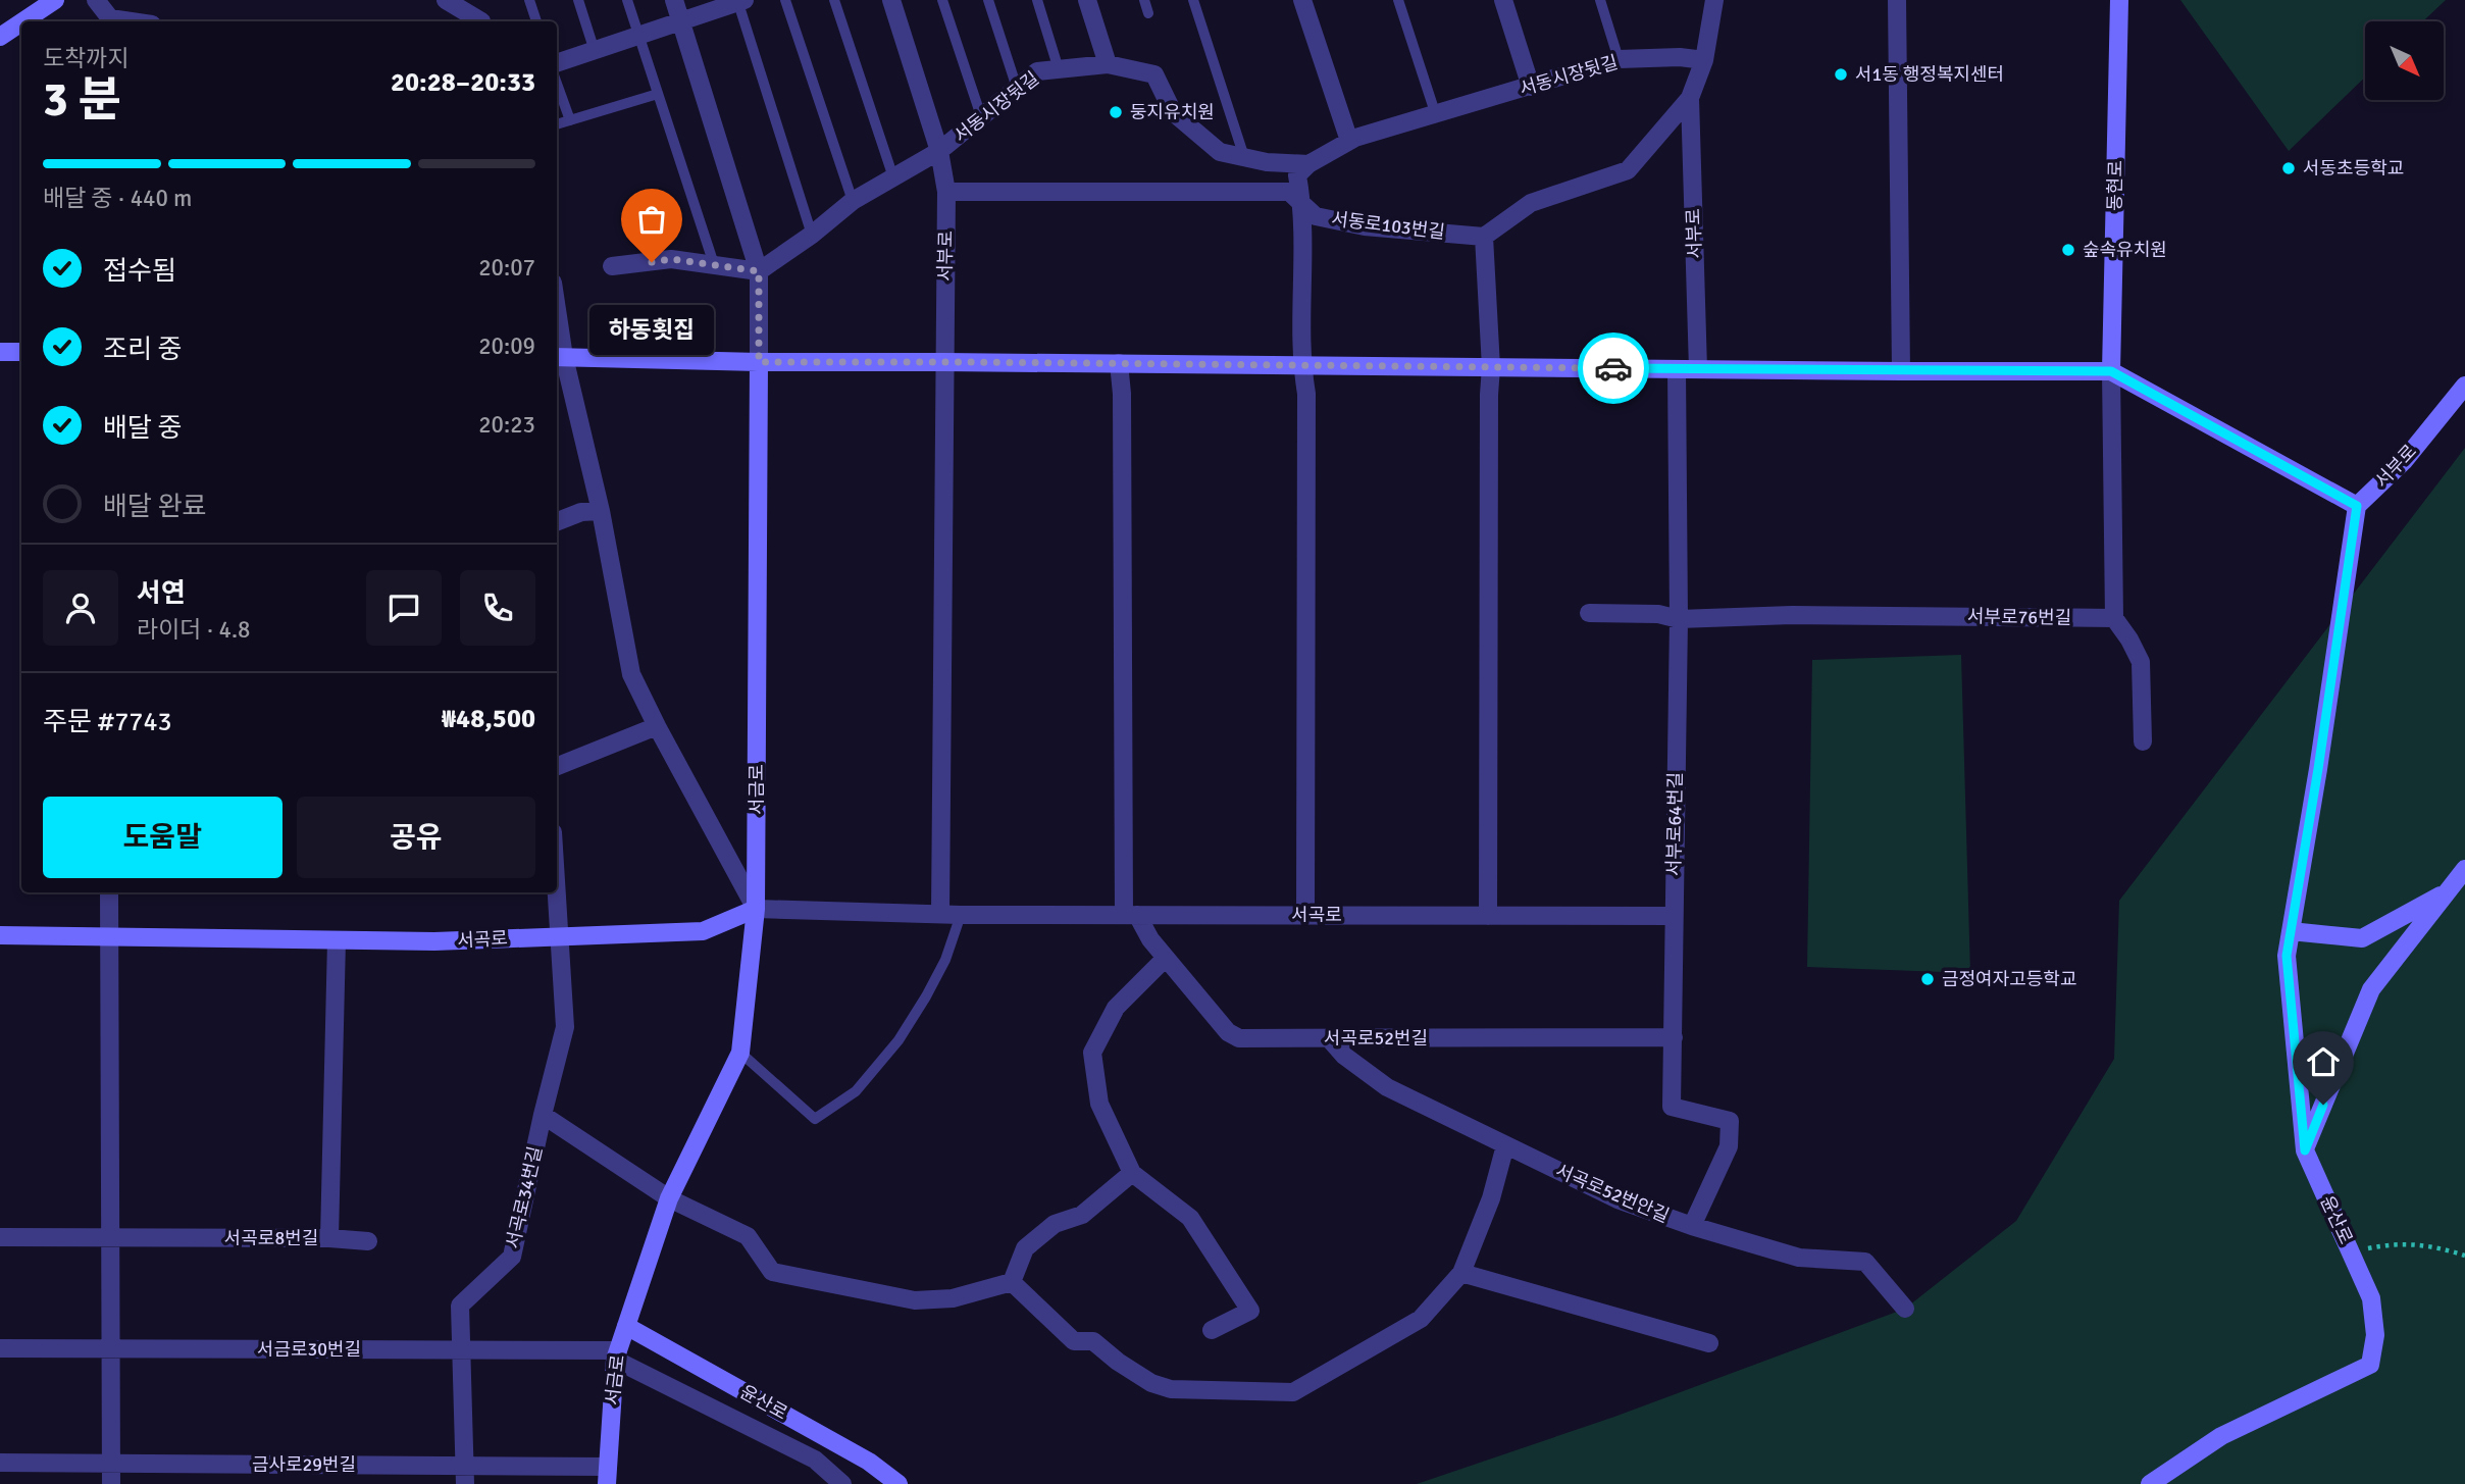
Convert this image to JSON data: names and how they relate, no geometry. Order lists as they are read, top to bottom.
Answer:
{
  "streets": {
    "street": [
      "서동시장뒷길",
      "동현로",
      "서동로103번길",
      "서부로",
      "서부로76번길",
      "서금로",
      "서부로64번길",
      "서곡로",
      "서곡로52번길",
      "서곡로52번안길",
      "서곡로34번길",
      "윤산로",
      "서곡로8번길",
      "서금로30번길",
      "금사로29번길"
    ]
  },
  "crossings": [
    ["서동시장뒷길", "서부로"],
    ["서동로103번길", "서부로"],
    ["서부로", "서곡로"],
    ["서부로", "윤산로"],
    ["서부로76번길", "서부로64번길"],
    ["서금로", "서곡로"],
    ["서금로", "윤산로"],
    ["서금로", "서금로30번길"],
    ["서금로", "금사로29번길"],
    ["서부로64번길", "서곡로"],
    ["서부로64번길", "서곡로52번길"],
    ["서부로64번길", "서곡로52번안길"],
    ["서곡로", "서곡로52번길"],
    ["서곡로", "서곡로34번길"],
    ["서곡로", "서곡로8번길"],
    ["서곡로52번길", "서곡로52번안길"],
    ["서곡로34번길", "서금로30번길"],
    ["서곡로34번길", "금사로29번길"]
  ],
  "places": [
    "서1동 행정복지센터",
    "둥지유치원",
    "서동초등학교",
    "숲속유치원",
    "하동횟집",
    "금정여자고등학교"
  ],
  "north": "bottom right",
  "page": {
    "heading": ["3 분", "도착까지", "20:28–20:33"],
    "panel": [
      "서연",
      "라이더 · 4.8",
      "주문 #7743",
      "₩48,500"
    ],
    "bar": "배달 중 · 440 m",
    "list": [
      ["접수됨", "20:07"],
      ["조리 중", "20:09"],
      ["배달 중", "20:23"],
      "배달 완료"
    ],
    "bubble": "하동횟집",
    "buttons": ["도움말", "공유"]
  }
}
